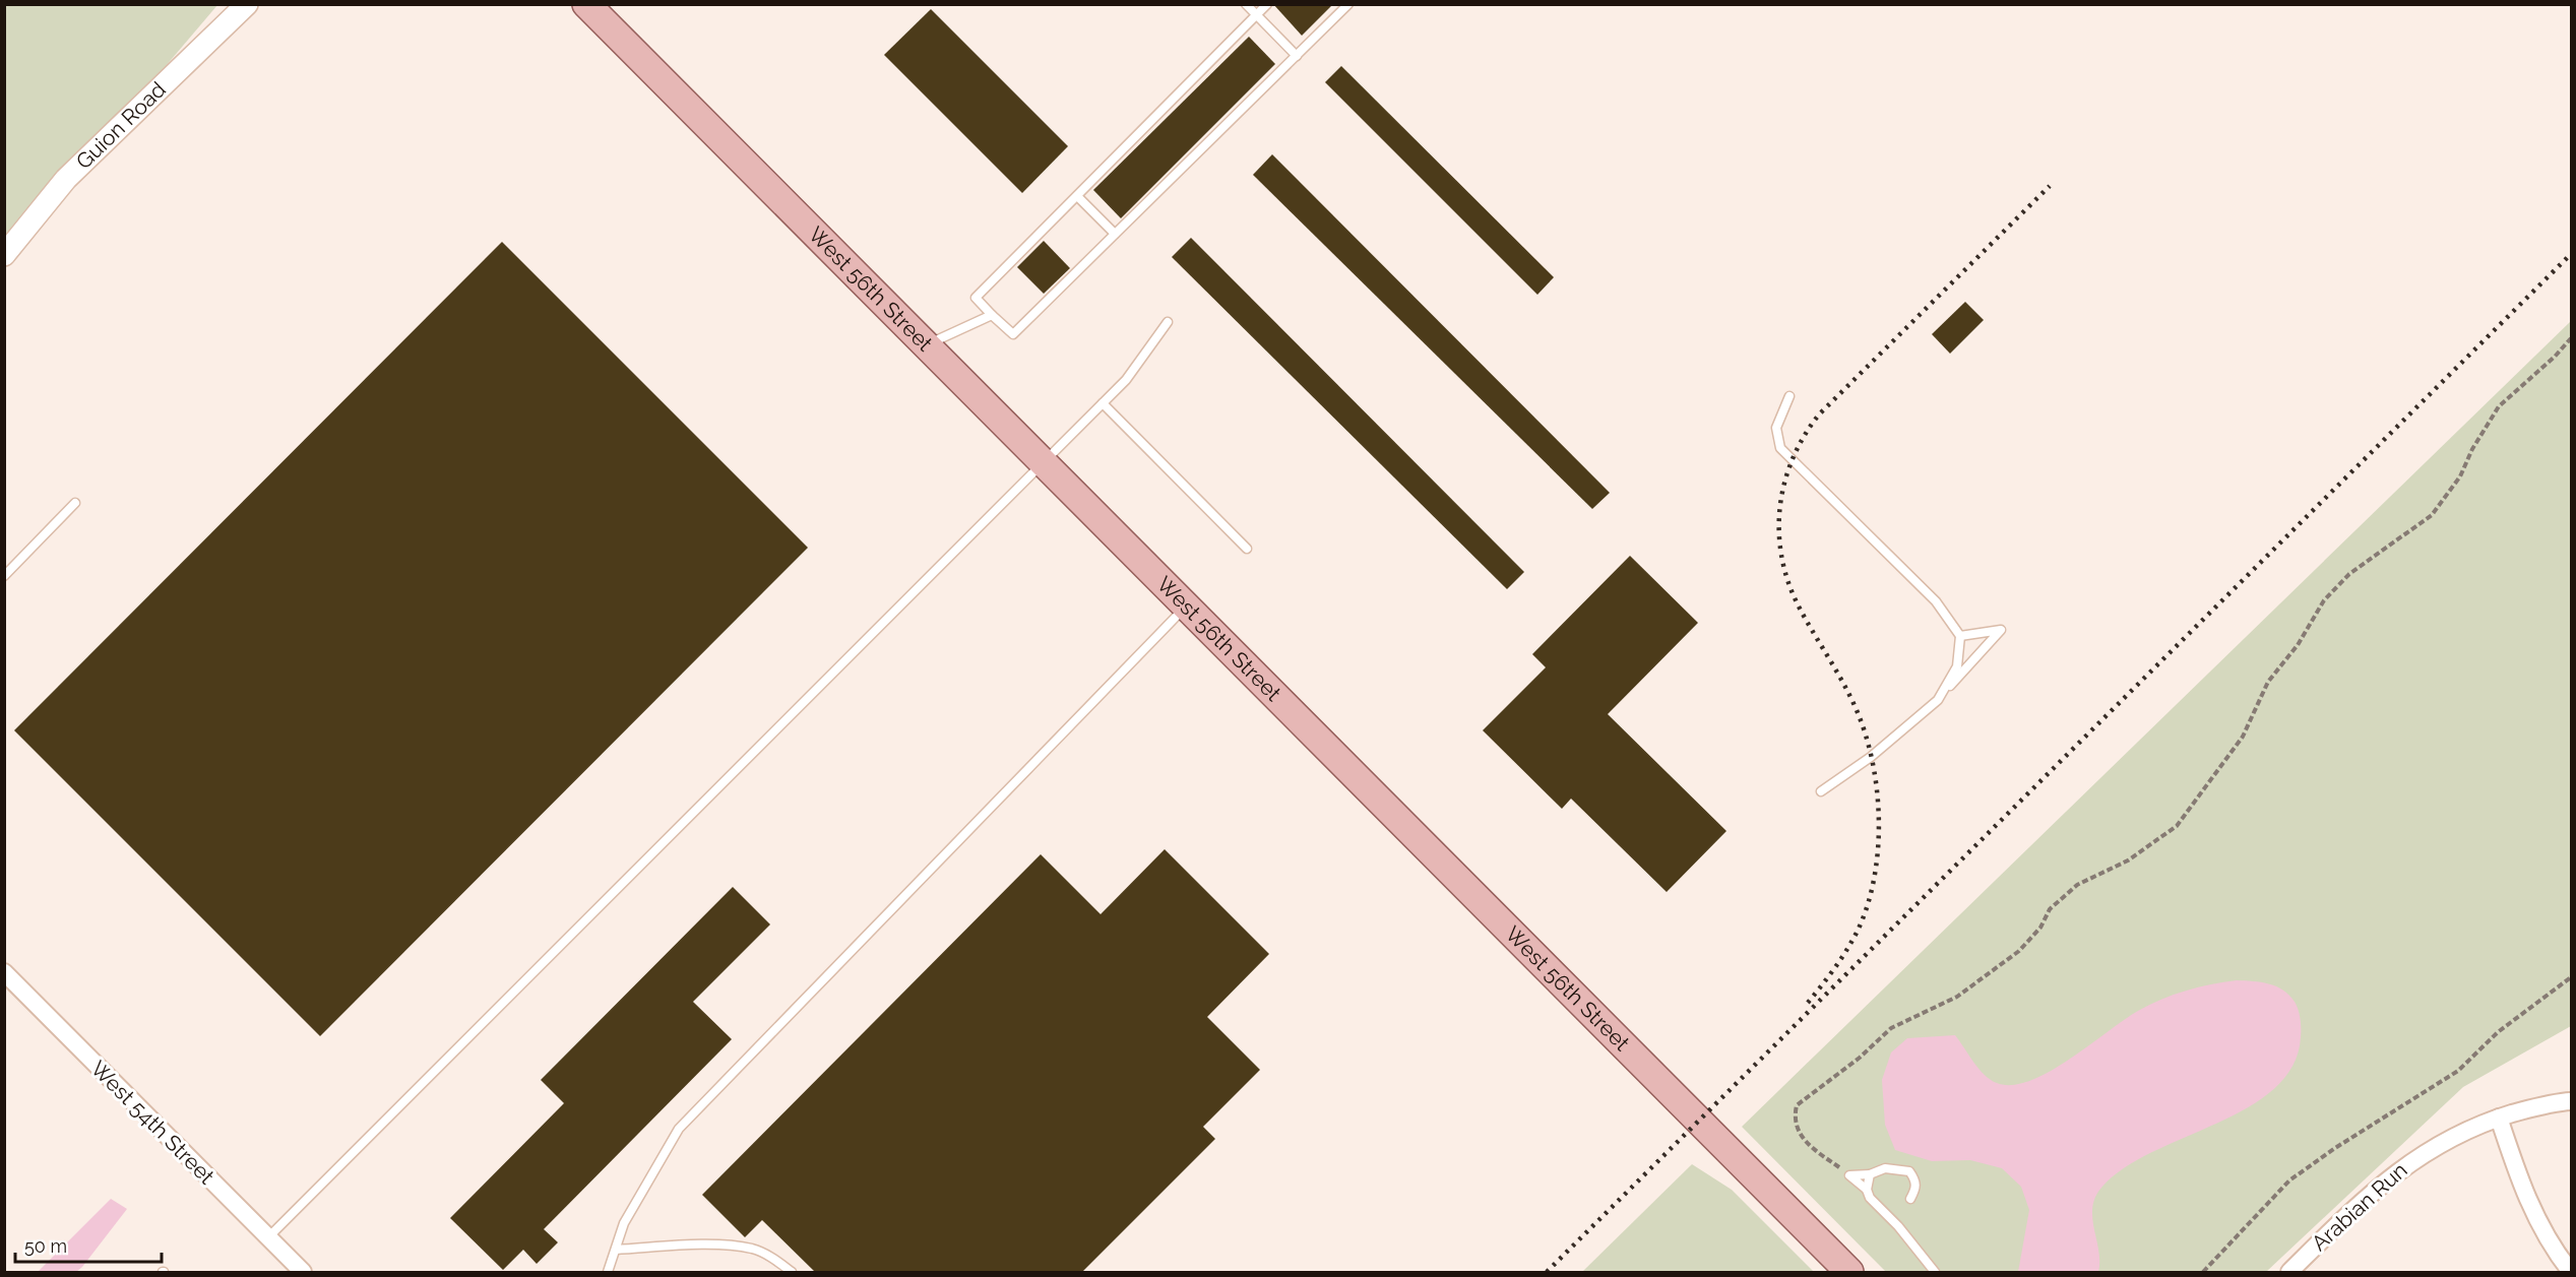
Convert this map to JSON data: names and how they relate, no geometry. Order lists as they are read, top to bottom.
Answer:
{
  "streets": {
    "main road": ["West 56th Street"],
    "street": ["Guion Road", "West 54th Street", "Arabian Run"]
  },
  "scale_bar": "50 m"
}
